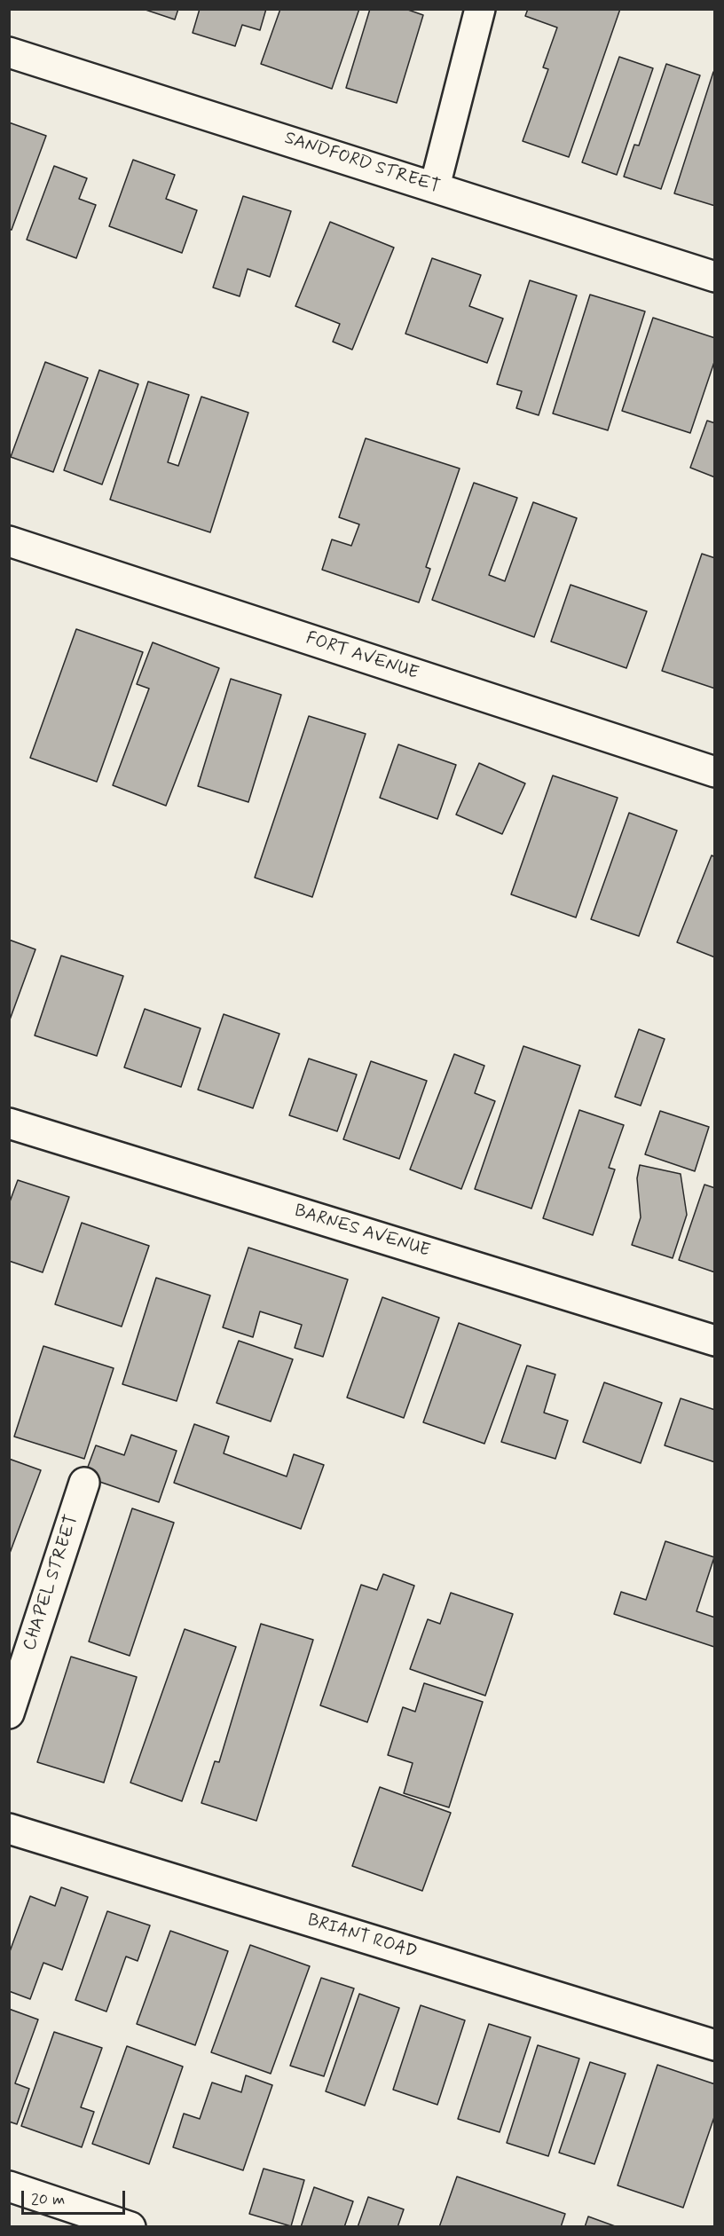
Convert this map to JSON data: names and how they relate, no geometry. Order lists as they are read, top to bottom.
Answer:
{
  "streets": {
    "street": [
      "SANDFORD STREET",
      "FORT AVENUE",
      "BARNES AVENUE",
      "CHAPEL STREET",
      "BRIANT ROAD"
    ]
  },
  "scale_bar": "20 m"
}
